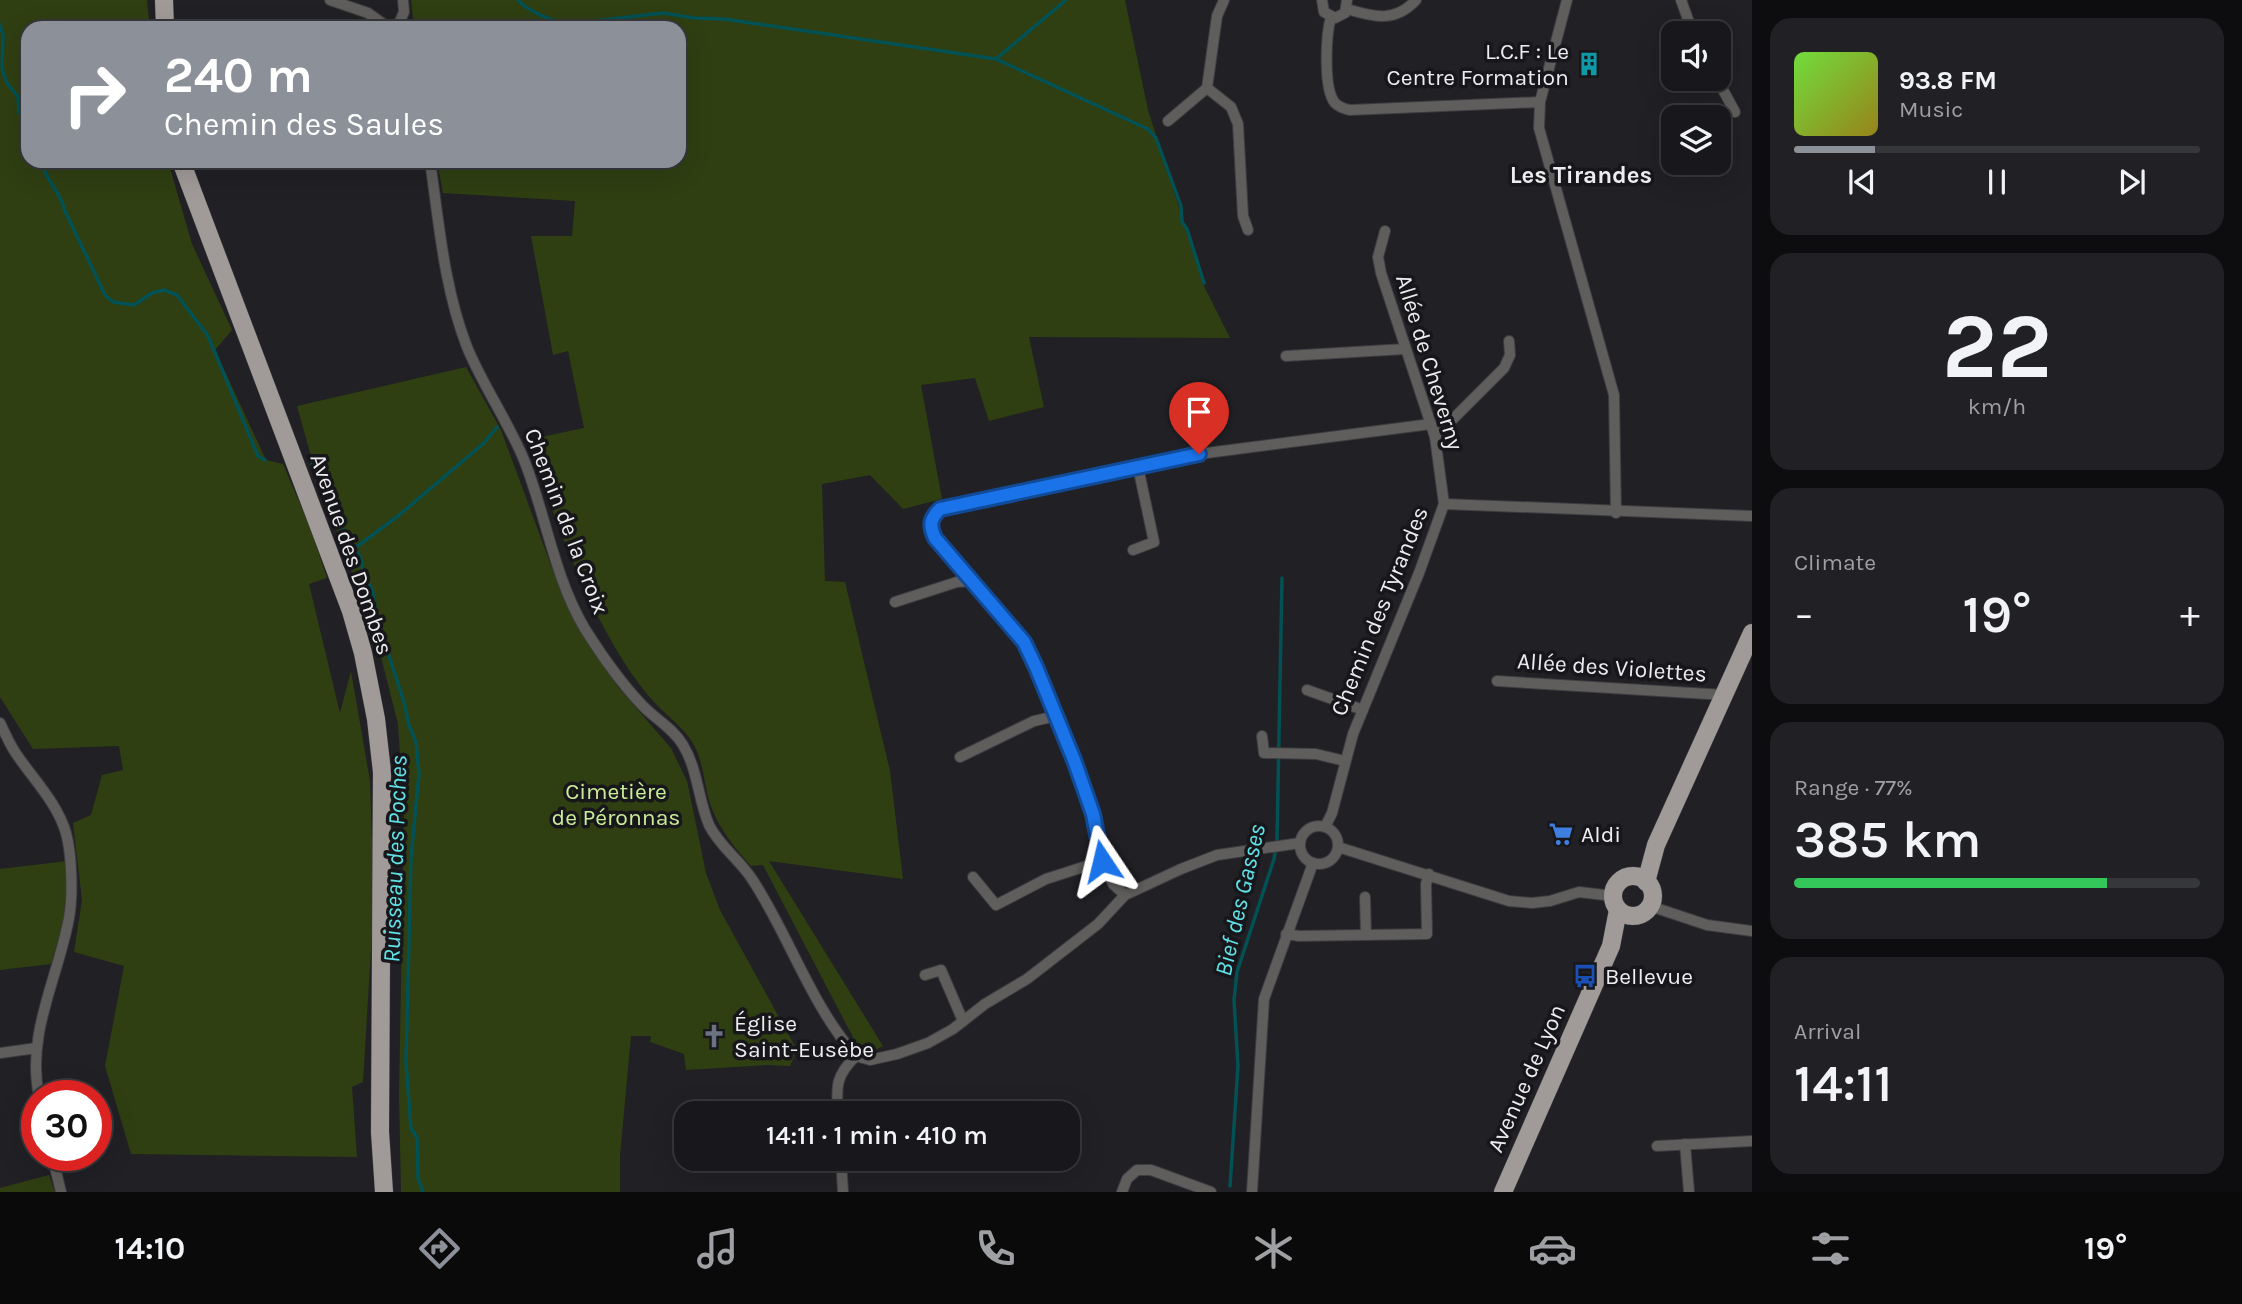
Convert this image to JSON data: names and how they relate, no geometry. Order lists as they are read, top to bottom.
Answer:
{
  "streets": {
    "main road": ["Avenue des Dombes", "Avenue de Lyon"],
    "street": [
      "Allée de Cheverny",
      "Chemin de la Croix",
      "Chemin des Tyrandes",
      "Allée des Violettes"
    ]
  },
  "crossings": [
    ["Allée de Cheverny", "Chemin des Tyrandes"]
  ],
  "districts": ["Les Tirandes"],
  "water": ["Ruisseau des Poches", "Bief des Gasses"],
  "parks": ["Cimetière de Péronnas"],
  "places": {
    "building": ["L.C.F : Le Centre Formation"],
    "supermarket": ["Aldi"],
    "bus stop": ["Bellevue"],
    "church": ["Église Saint-Eusèbe"]
  },
  "page": {
    "turn": ["240 m", "Chemin des Saules"],
    "song": ["93.8 FM", "Music"],
    "tile": [
      ["22", "km/h"],
      "Climate",
      ["Range · 77%", "385 km"],
      ["Arrival", "14:11"]
    ],
    "heat": ["−", "19°", "+"],
    "limit": "30",
    "trip": "14:11 · 1 min · 410 m",
    "tabs": ["14:10", "19°"]
  }
}
